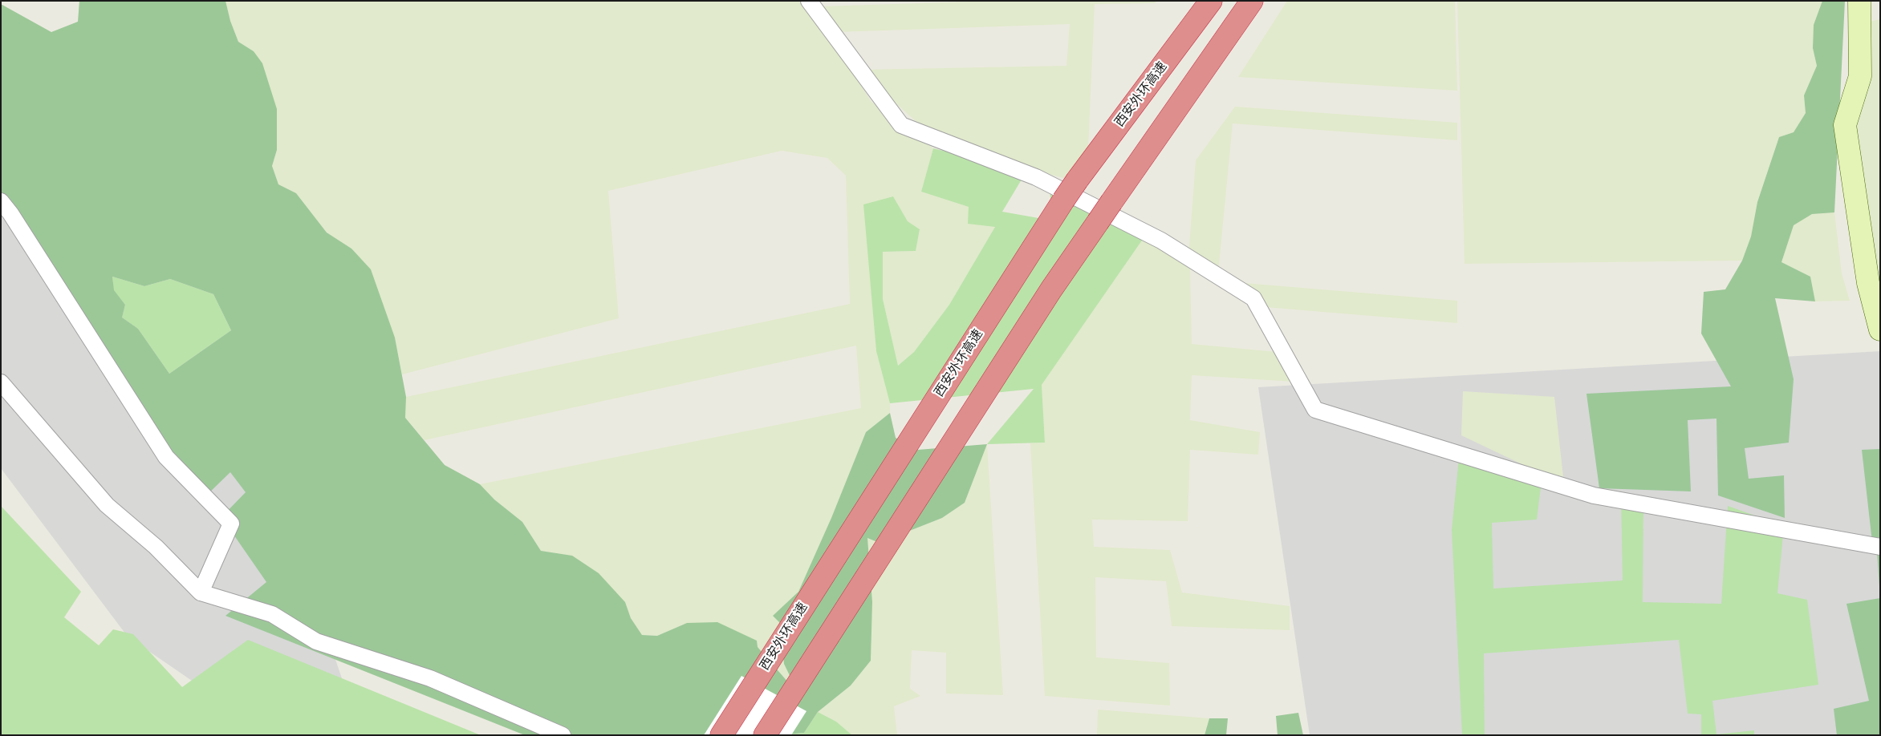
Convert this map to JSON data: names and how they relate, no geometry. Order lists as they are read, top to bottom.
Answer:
{
  "streets": {
    "highway": ["西安外环高速"]
  }
}
